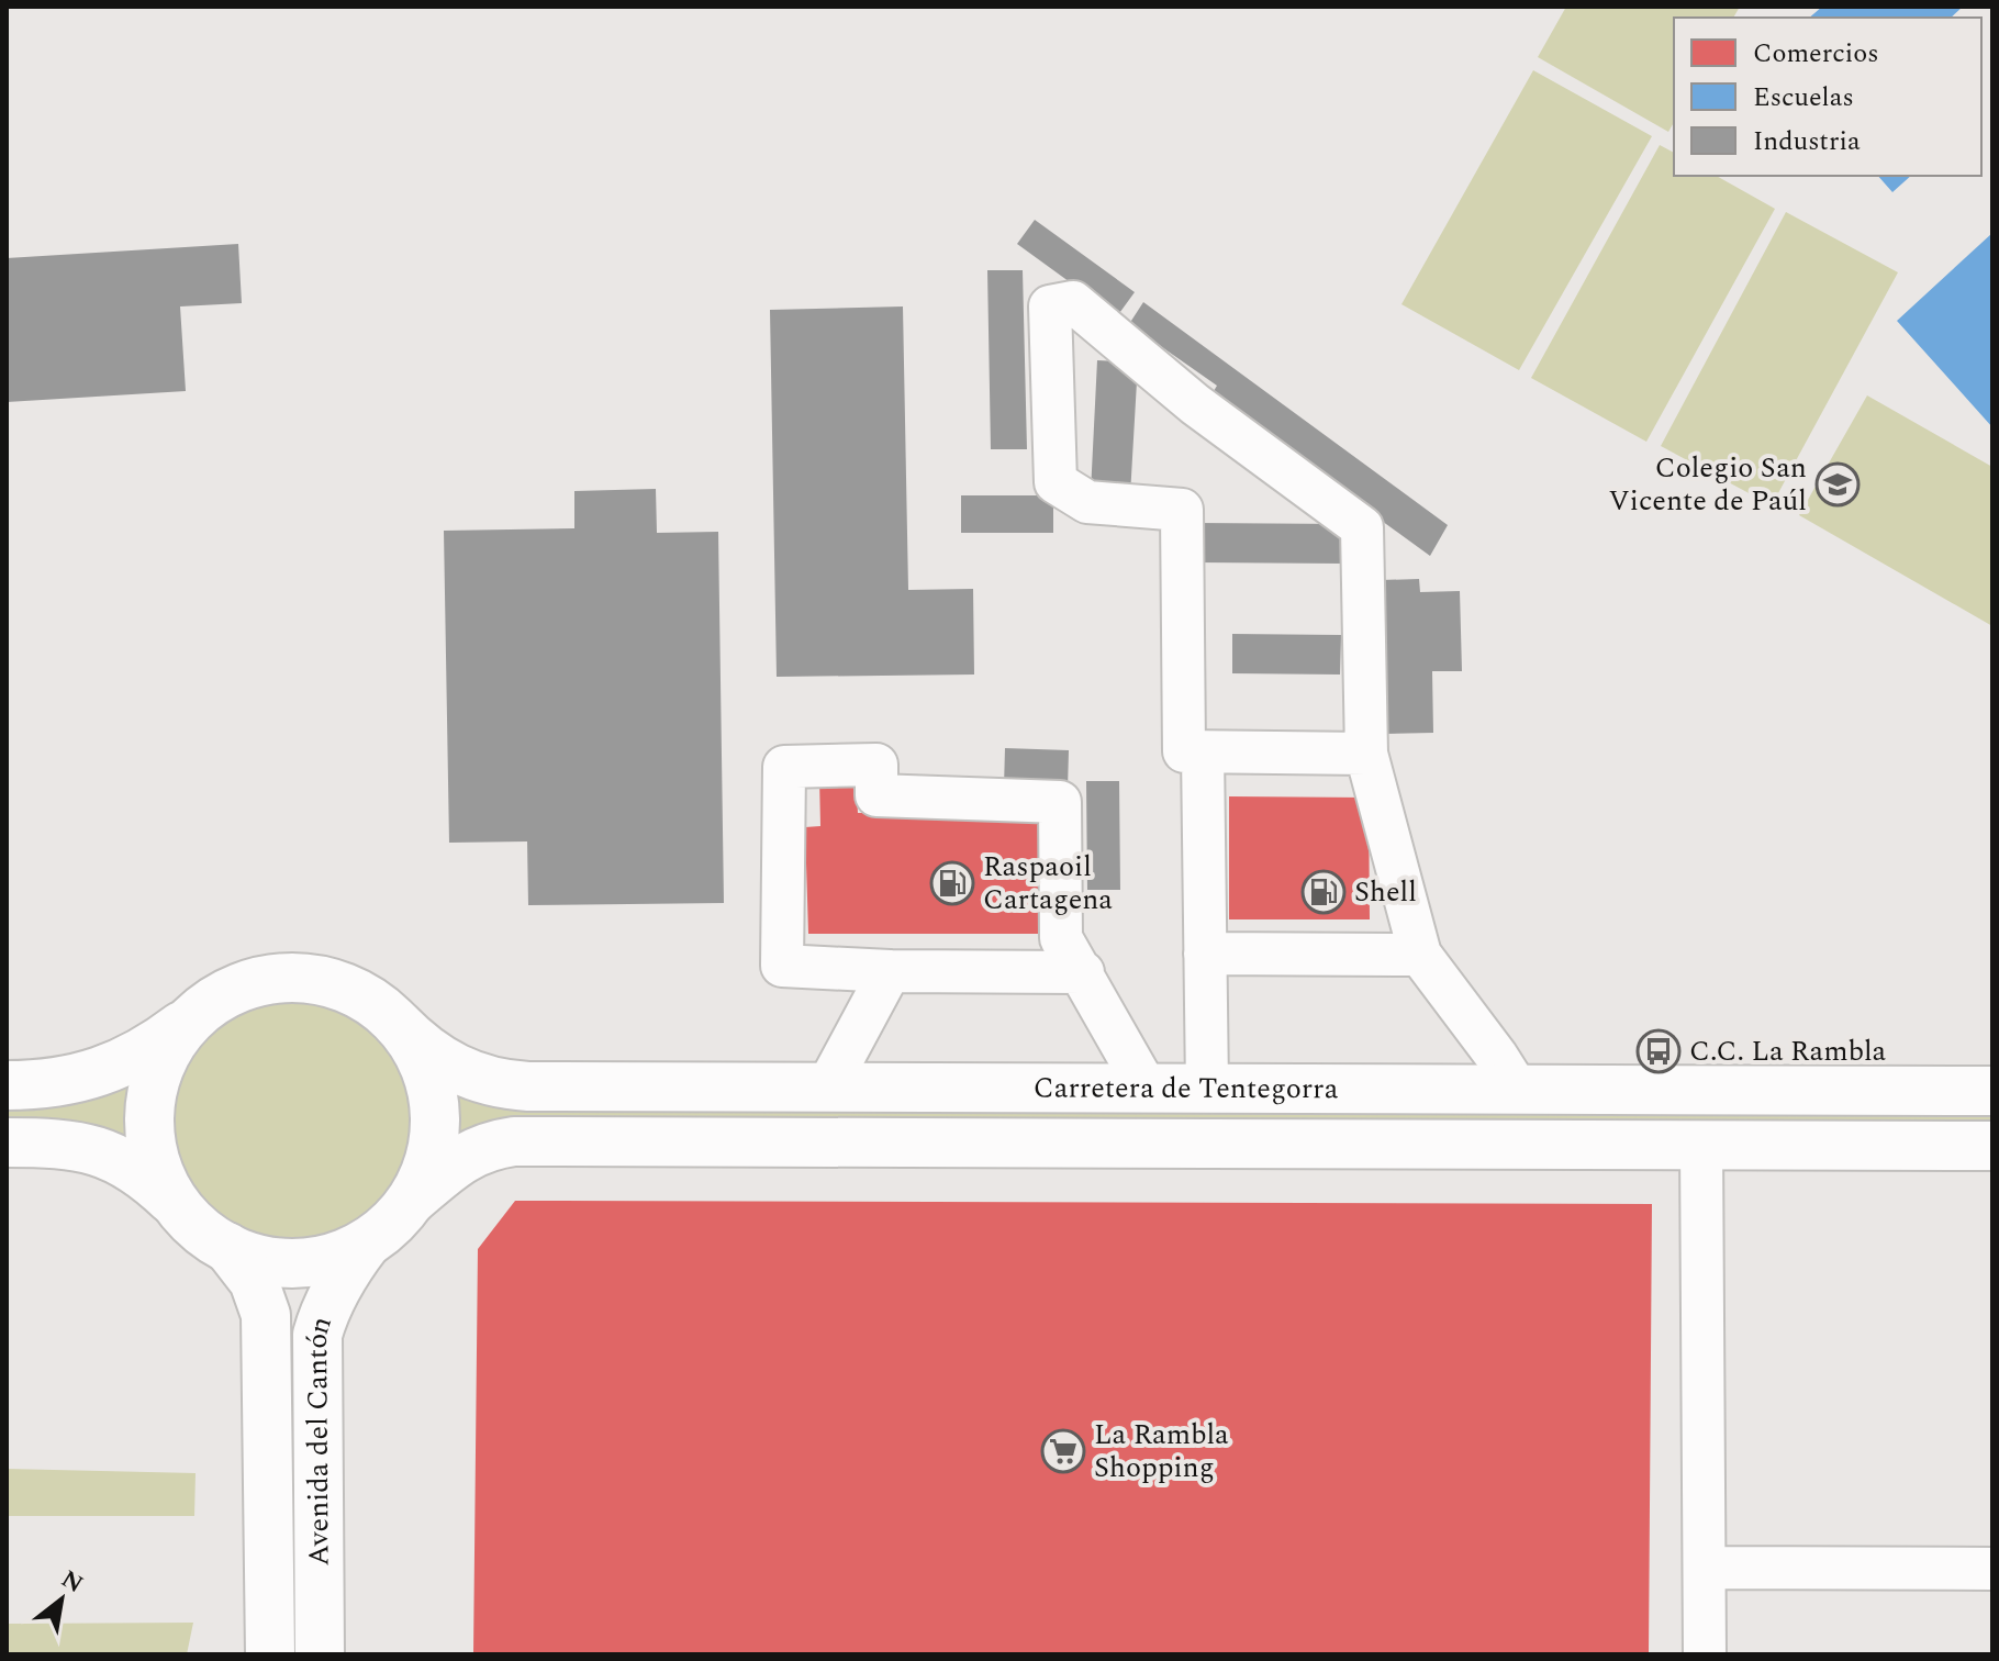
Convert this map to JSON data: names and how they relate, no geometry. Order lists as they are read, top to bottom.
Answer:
{
  "streets": {
    "main road": ["Carretera de Tentegorra", "Avenida del Cantón"]
  },
  "crossings": [
    ["Carretera de Tentegorra", "Avenida del Cantón"]
  ],
  "places": {
    "school or university": ["Colegio San Vicente de Paúl"],
    "fuel station": ["Raspaoil Cartagena", "Shell"],
    "bus stop": ["C.C. La Rambla"],
    "supermarket": ["La Rambla Shopping"]
  },
  "legend": ["Comercios", "Escuelas", "Industria"],
  "north": "top right"
}
